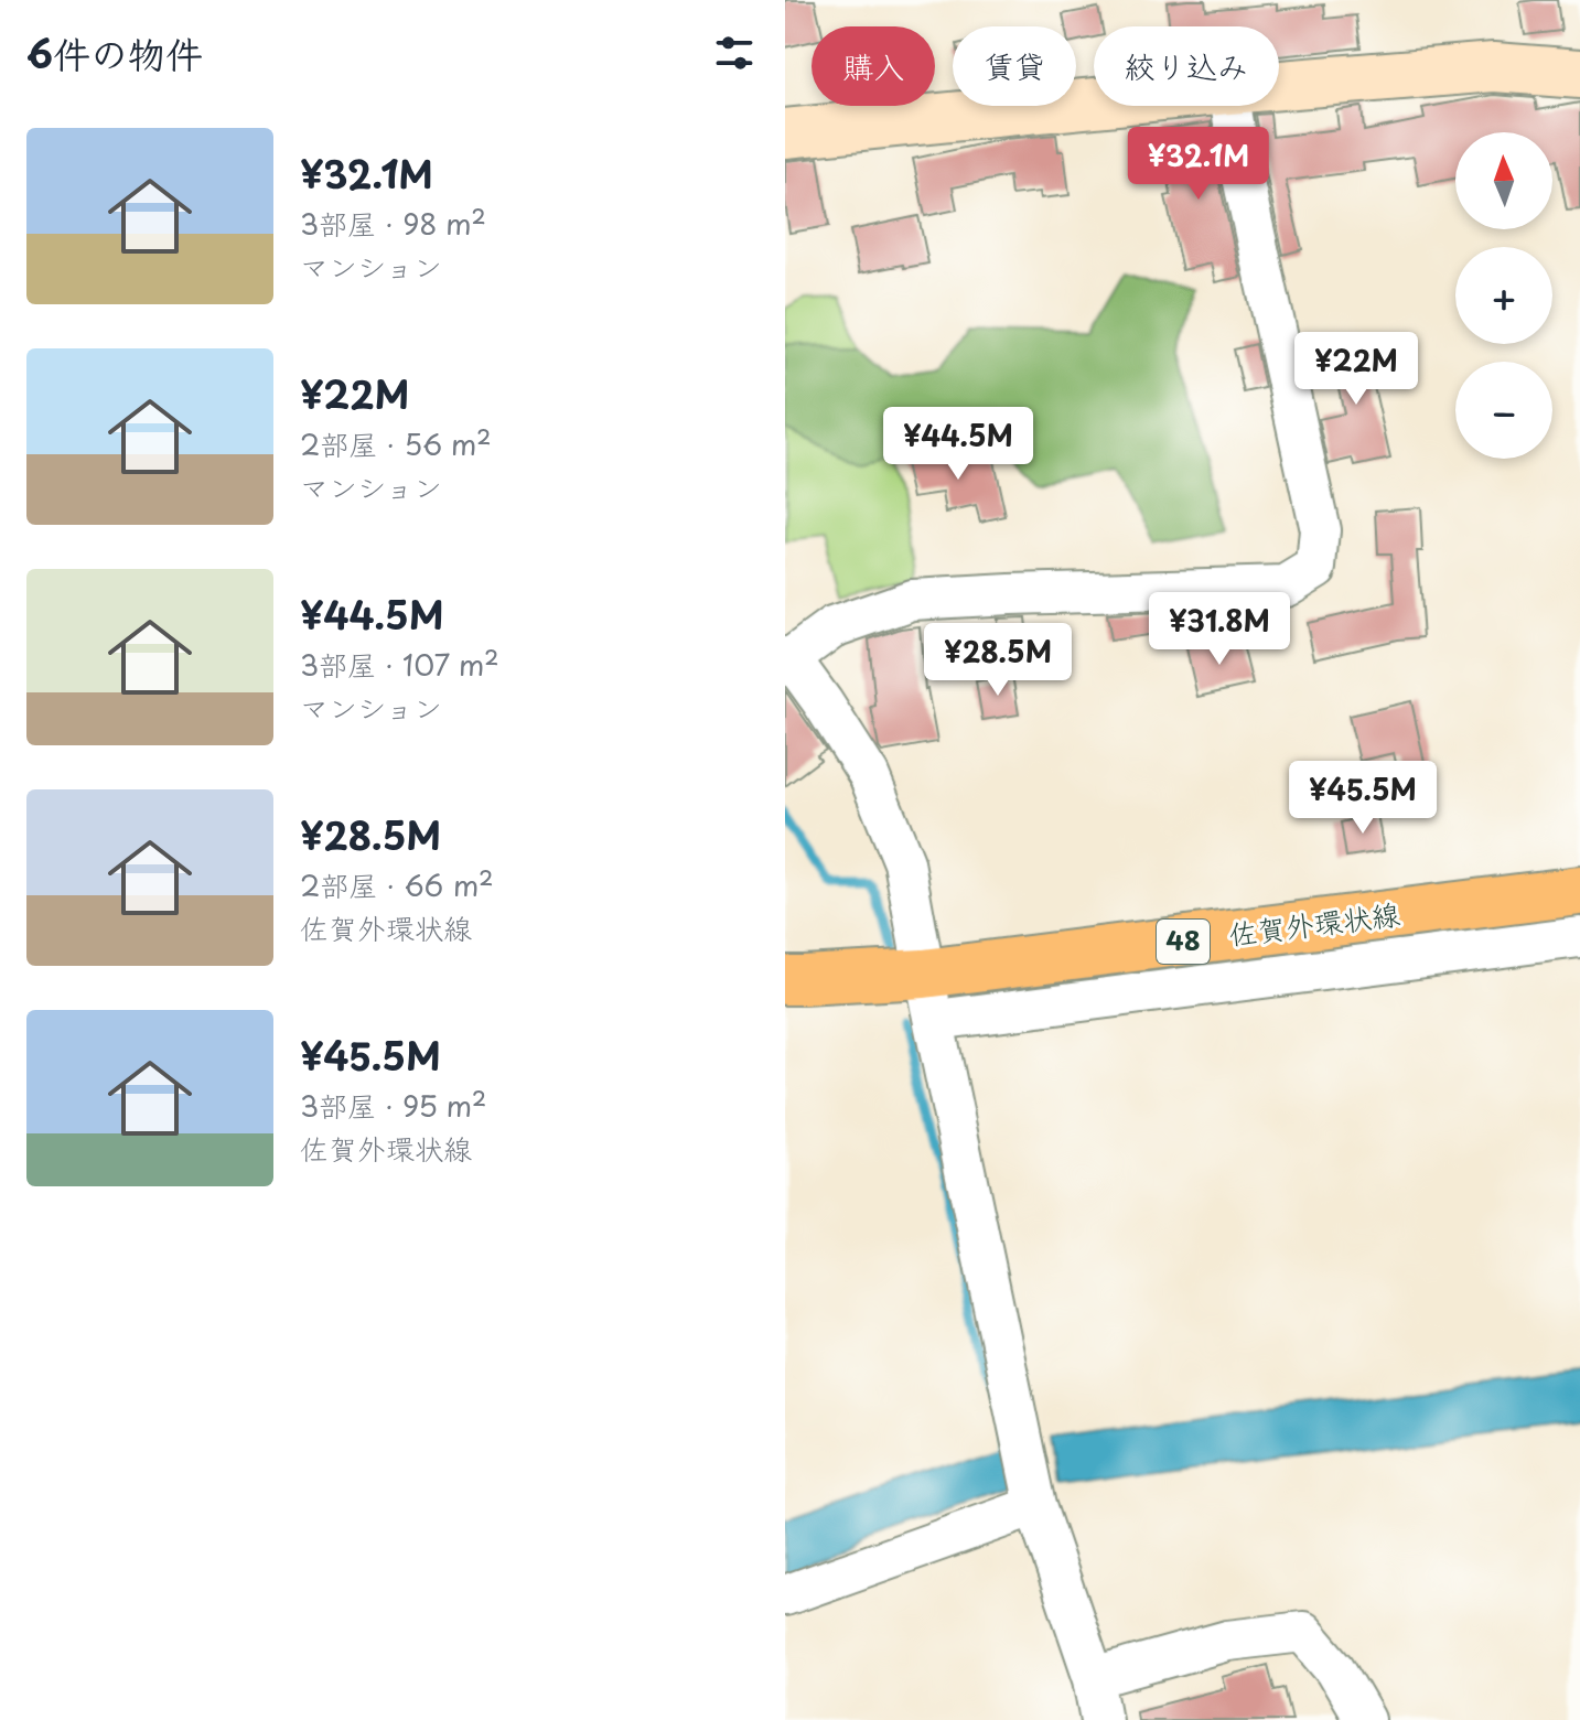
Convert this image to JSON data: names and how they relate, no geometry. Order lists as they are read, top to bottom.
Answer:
{
  "streets": {
    "main road": ["佐賀外環状線", "48"]
  },
  "north": "top",
  "page": {
    "heading": "6件の物件",
    "chip": ["購入", "賃貸", "絞り込み"],
    "list": [
      {
        "name": "¥32.1M",
        "note": "3部屋 · 98 m² · マンション"
      },
      {
        "name": "¥22M",
        "note": "2部屋 · 56 m² · マンション"
      },
      {
        "name": "¥44.5M",
        "note": "3部屋 · 107 m² · マンション"
      },
      {
        "name": "¥28.5M",
        "note": "2部屋 · 66 m² · 佐賀外環状線"
      },
      {
        "name": "¥45.5M",
        "note": "3部屋 · 95 m² · 佐賀外環状線"
      }
    ],
    "price": [
      "¥32.1M",
      "¥22M",
      "¥44.5M",
      "¥31.8M",
      "¥28.5M",
      "¥45.5M"
    ],
    "map_buttons": ["+", "−"]
  }
}
